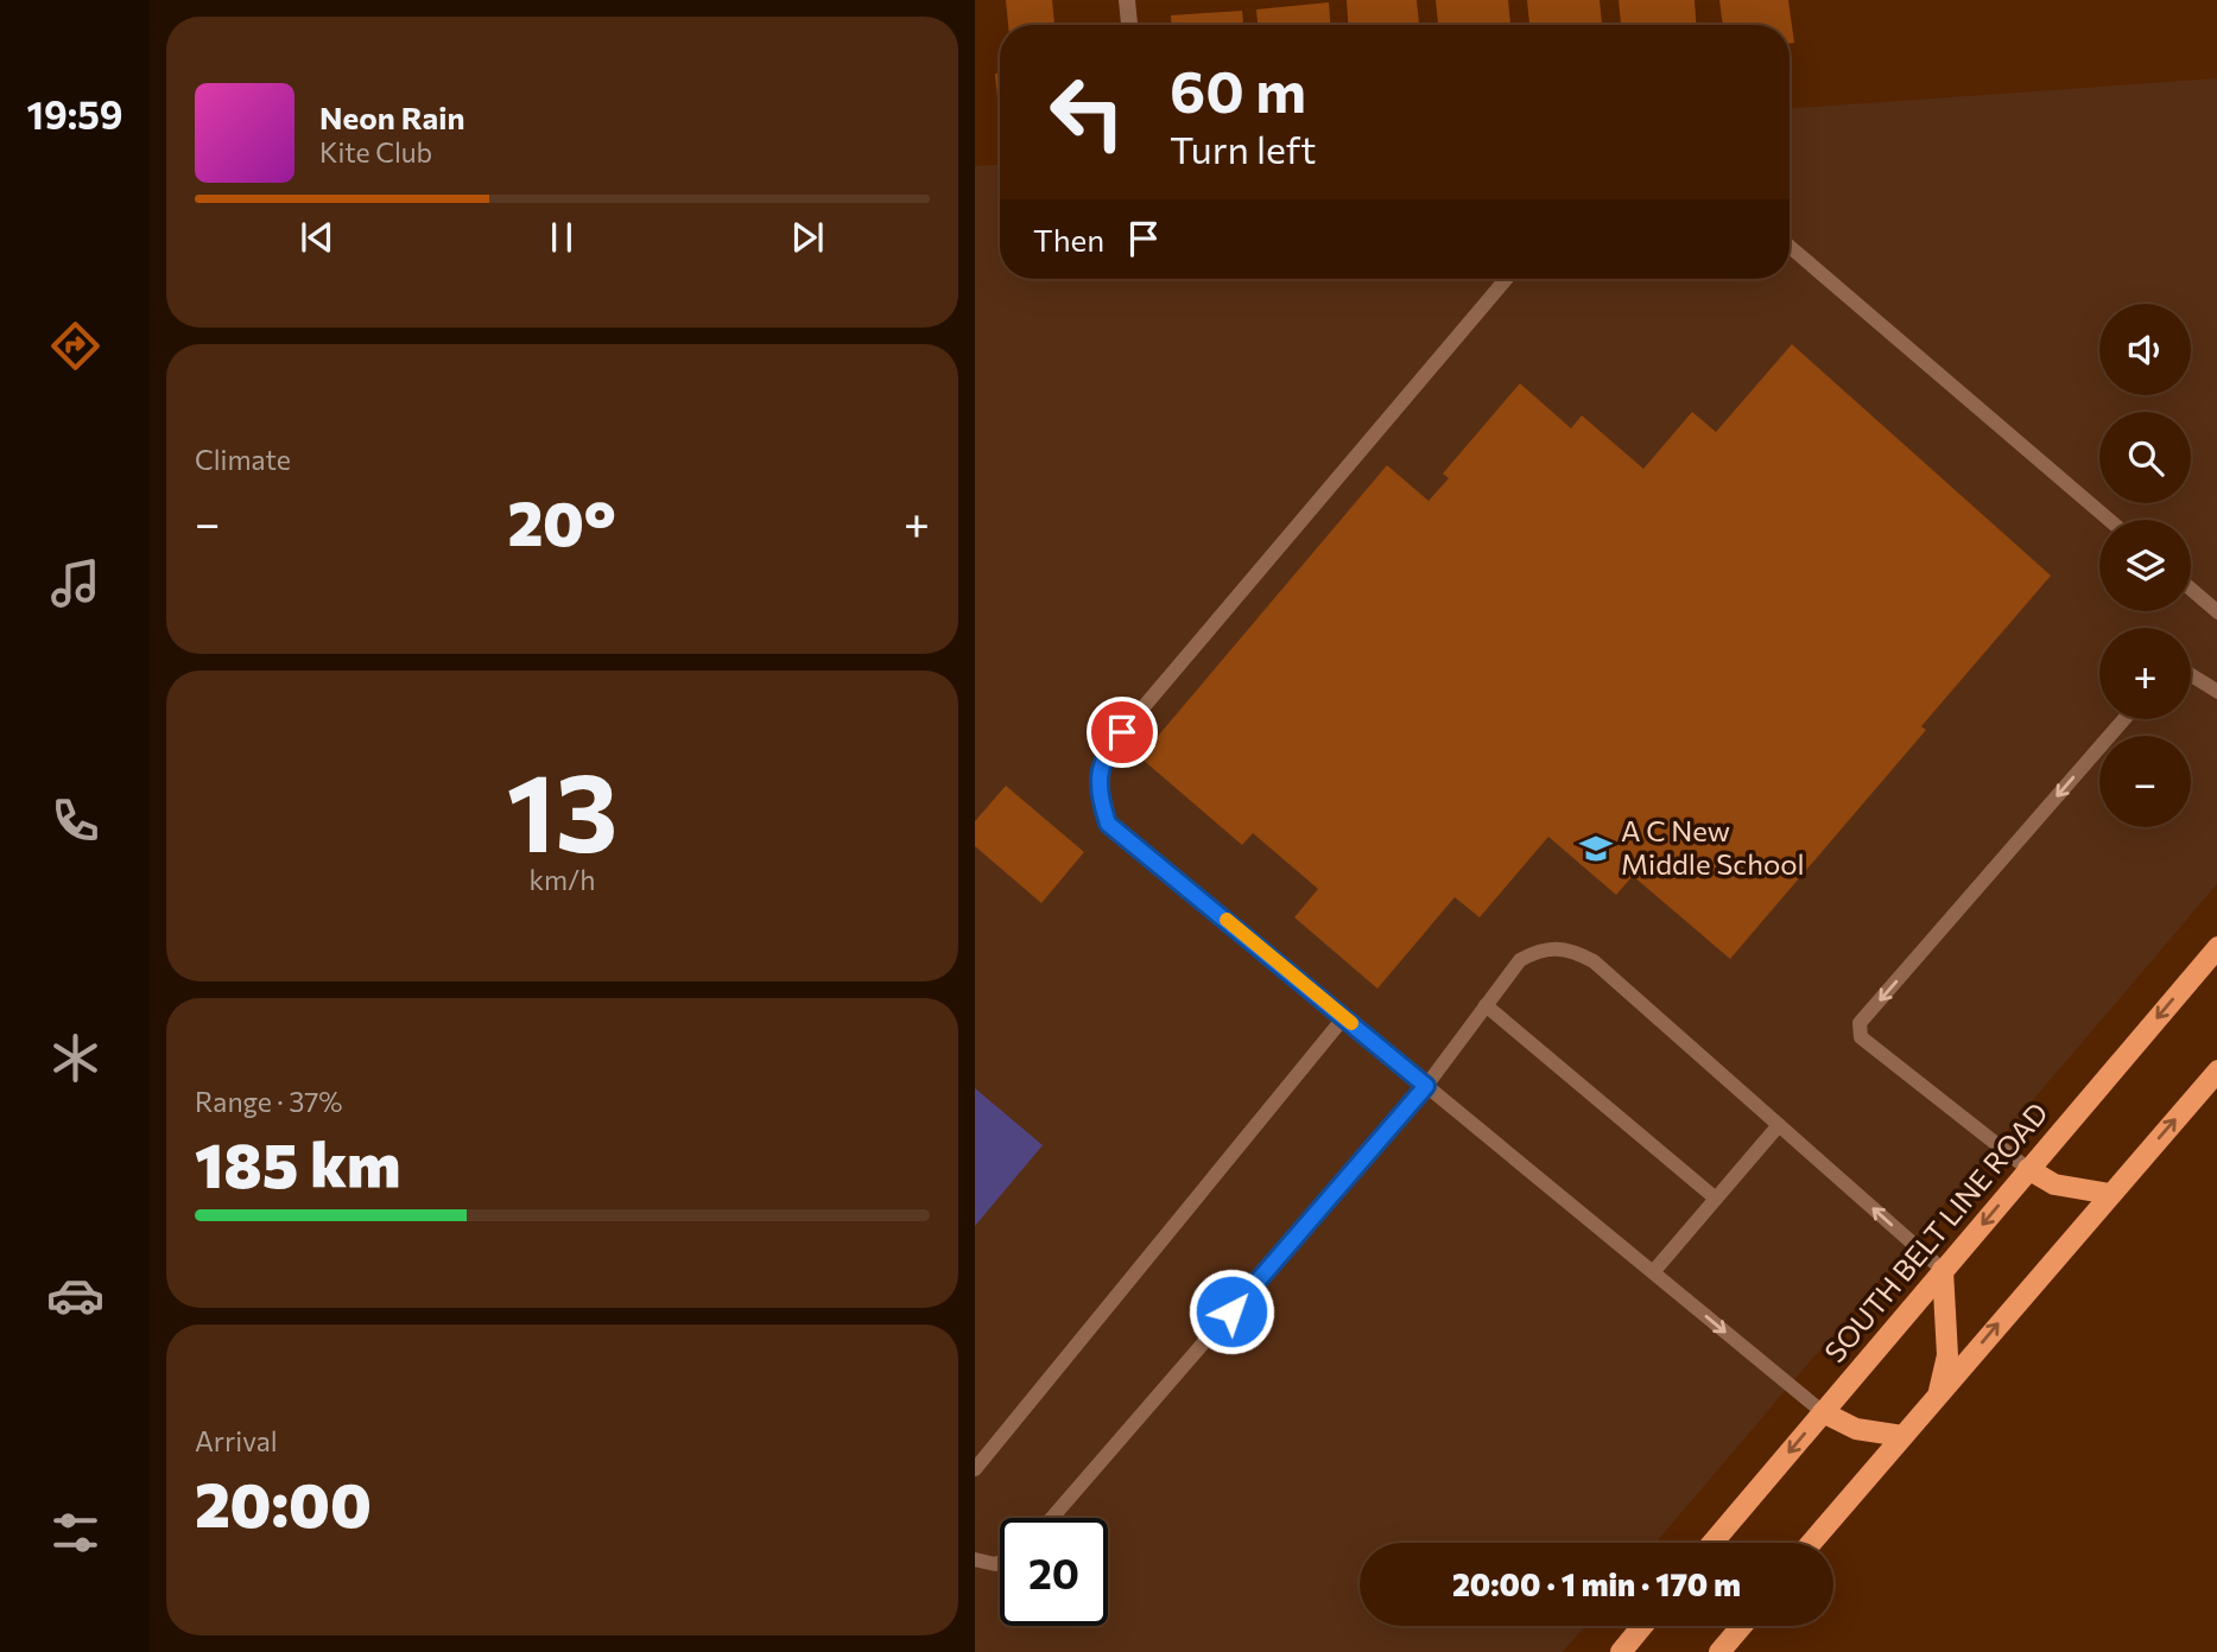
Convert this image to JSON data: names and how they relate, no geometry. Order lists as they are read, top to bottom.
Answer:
{
  "streets": {
    "main road": ["SOUTH BELT LINE ROAD"]
  },
  "places": {
    "school or university": ["A C New Middle School"]
  },
  "page": {
    "tabs": "19:59",
    "turn": ["60 m", "Turn left"],
    "song": ["Neon Rain", "Kite Club"],
    "then": "Then",
    "map_buttons": ["+", "−"],
    "tile": [
      "Climate",
      ["13", "km/h"],
      ["Range · 37%", "185 km"],
      ["Arrival", "20:00"]
    ],
    "heat": ["−", "20°", "+"],
    "limit": "20",
    "trip": "20:00 · 1 min · 170 m"
  }
}
